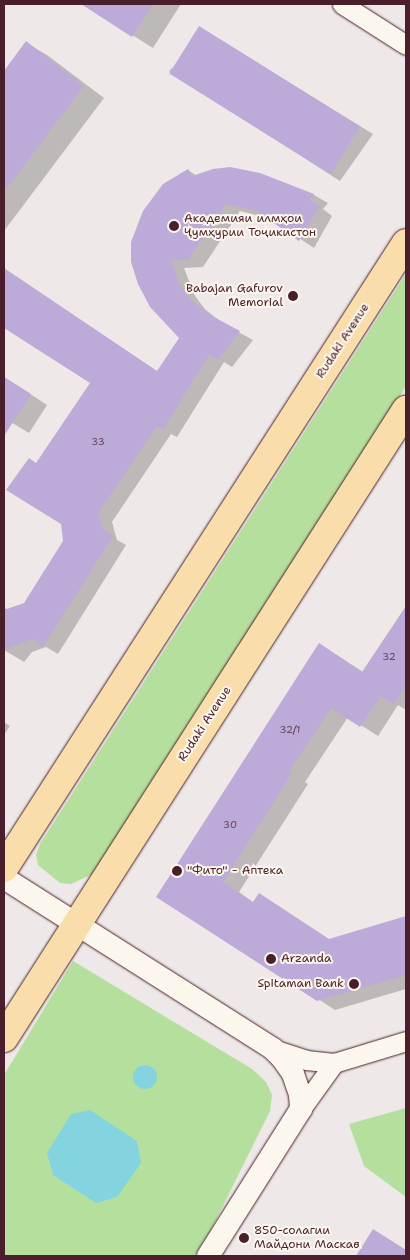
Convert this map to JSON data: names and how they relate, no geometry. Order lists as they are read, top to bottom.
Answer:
{
  "streets": {
    "highway": ["Rudaki Avenue"]
  },
  "places": [
    "Академияи илмҳои Ҷумҳурии Тоҷикистон",
    "Babajan Gafurov Memorial",
    "\"Фито\" - Аптека",
    "Arzanda",
    "Spitaman Bank",
    "850-солагии Майдони Маскав"
  ],
  "house_numbers": [
    "33",
    "32",
    "32/1",
    "30"
  ]
}
